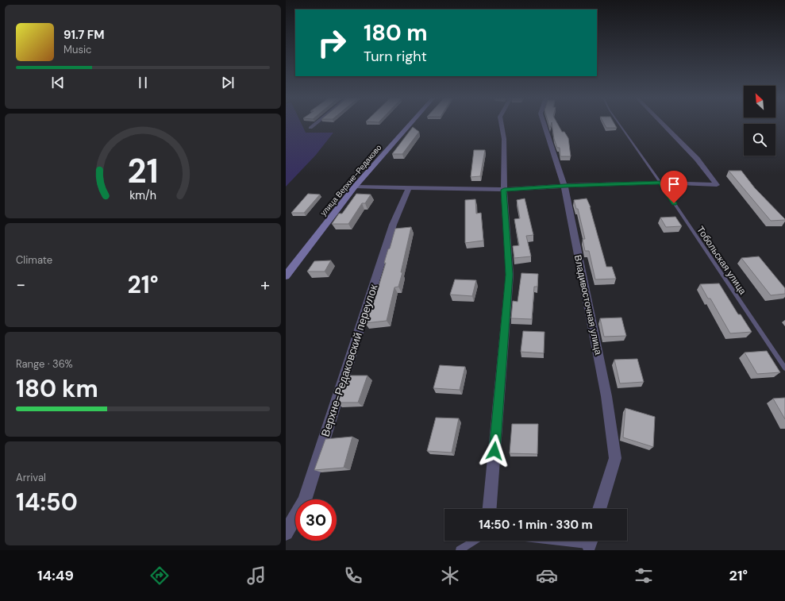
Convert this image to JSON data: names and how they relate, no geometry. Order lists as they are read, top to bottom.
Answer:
{
  "streets": {
    "street": ["улица Верхне-Редаково", "Владивосточная улица", "Верхне-Редаковский переулок"],
    "lane": ["Тобольская улица"]
  },
  "north": "top left",
  "page": {
    "turn": ["180 m", "Turn right"],
    "song": ["91.7 FM", "Music"],
    "tile": [
      "Climate",
      ["Range · 36%", "180 km"],
      ["Arrival", "14:50"]
    ],
    "heat": ["−", "21°", "+"],
    "limit": "30",
    "trip": "14:50 · 1 min · 330 m",
    "tabs": ["14:49", "21°"],
    "gauge": ["21", "km/h"]
  }
}
